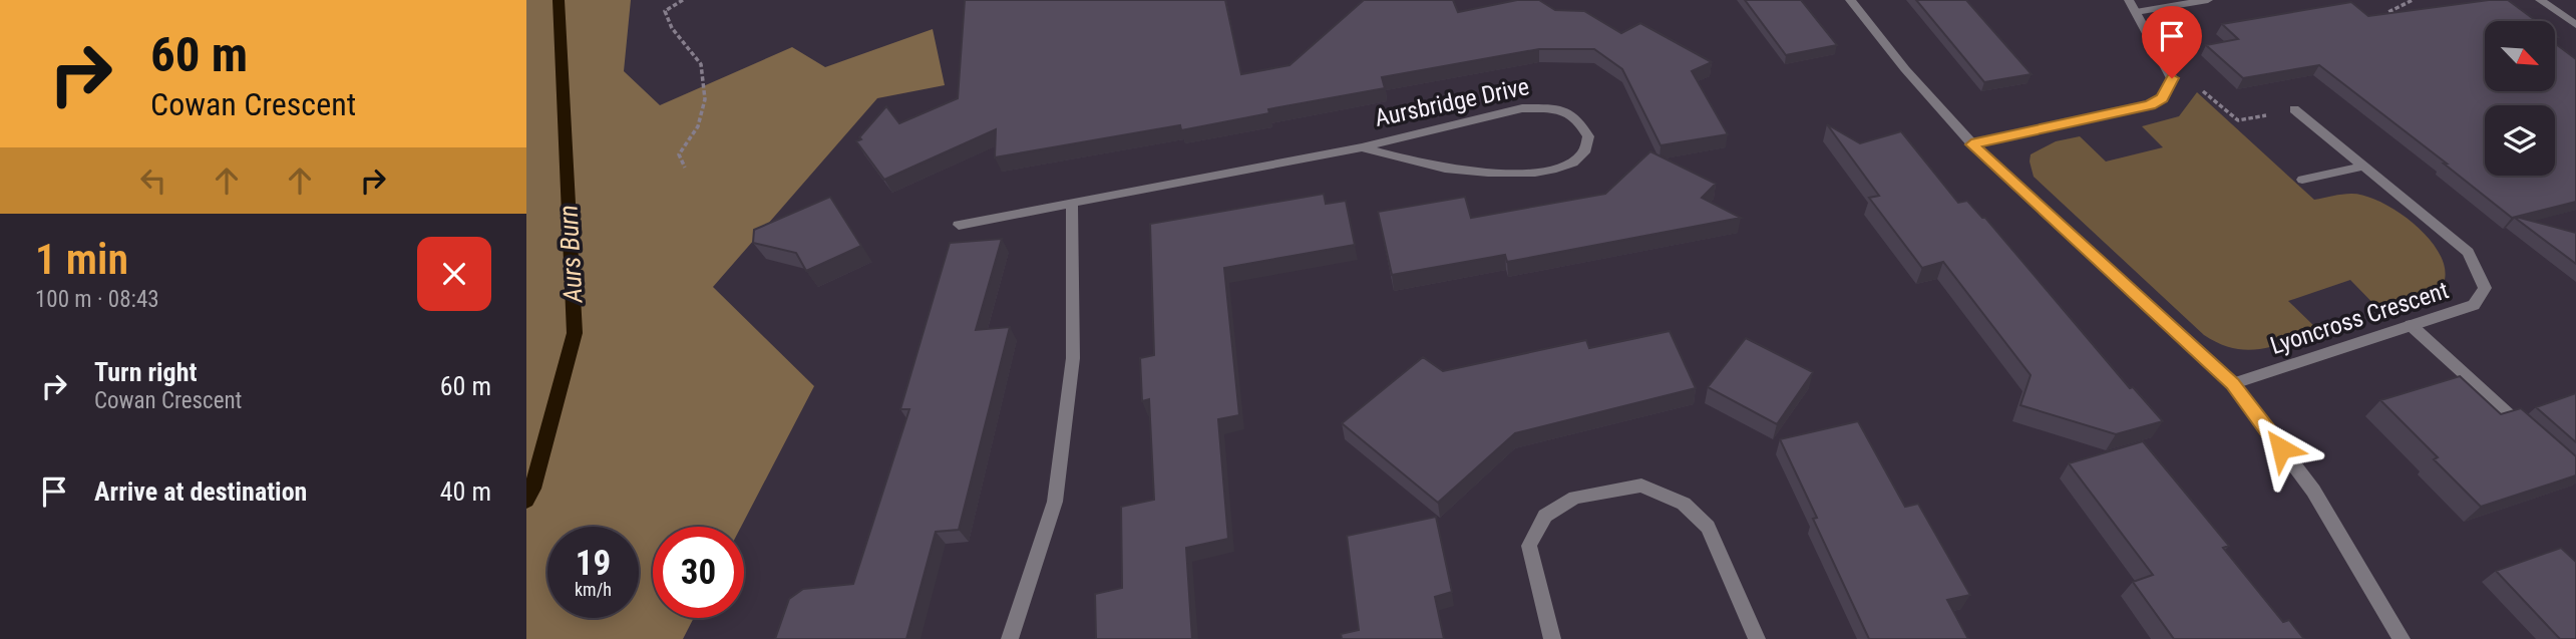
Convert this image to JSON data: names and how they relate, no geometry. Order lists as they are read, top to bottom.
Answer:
{
  "streets": {
    "street": ["Aursbridge Drive", "Lyoncross Crescent"]
  },
  "water": ["Aurs Burn"],
  "north": "bottom right",
  "page": {
    "turn": ["60 m", "Cowan Crescent"],
    "heading": ["1 min", "100 m · 08:43"],
    "list": [
      {
        "name": "Turn right",
        "note": "Cowan Crescent",
        "value": "60 m"
      },
      {
        "name": "Arrive at destination",
        "value": "40 m"
      }
    ],
    "speed": "19 km/h",
    "limit": "30"
  }
}
